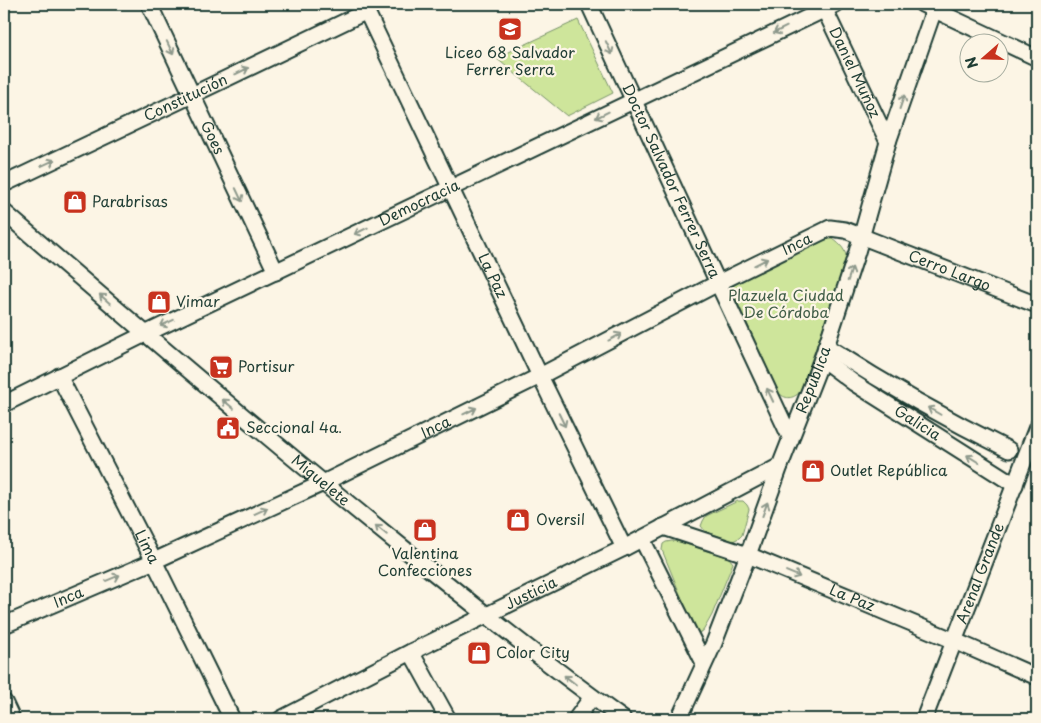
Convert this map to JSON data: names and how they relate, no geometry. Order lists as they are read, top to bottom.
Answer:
{
  "streets": {
    "street": [
      "Daniel Muñoz",
      "Constitución",
      "Goes",
      "Doctor Salvador Ferrer Serra",
      "Democracia",
      "Inca",
      "Cerro Largo",
      "La Paz",
      "República",
      "Galicia",
      "Miguelete",
      "Lima",
      "Arenal Grande",
      "Justicia"
    ]
  },
  "crossings": [
    ["Daniel Muñoz", "Democracia"],
    ["Daniel Muñoz", "República"],
    ["Constitución", "Goes"],
    ["Constitución", "La Paz"],
    ["Goes", "Democracia"],
    ["Doctor Salvador Ferrer Serra", "Democracia"],
    ["Doctor Salvador Ferrer Serra", "Inca"],
    ["Doctor Salvador Ferrer Serra", "República"],
    ["Democracia", "La Paz"],
    ["Democracia", "Miguelete"],
    ["Democracia", "Lima"],
    ["Inca", "Cerro Largo"],
    ["Inca", "La Paz"],
    ["Inca", "República"],
    ["Inca", "Miguelete"],
    ["Inca", "Lima"],
    ["Cerro Largo", "República"],
    ["La Paz", "República"],
    ["La Paz", "Arenal Grande"],
    ["La Paz", "Justicia"],
    ["República", "Galicia"],
    ["República", "Justicia"],
    ["Galicia", "Arenal Grande"],
    ["Miguelete", "Justicia"]
  ],
  "one_way": [
    "Constitución",
    "Goes",
    "Democracia",
    "Inca",
    "La Paz",
    "República",
    "Galicia",
    "Miguelete"
  ],
  "parks": ["Plazuela Ciudad De Córdoba"],
  "places": {
    "school or university": ["Liceo 68 Salvador Ferrer Serra"],
    "shop": [
      "Parabrisas",
      "Vimar",
      "Outlet República",
      "Oversil",
      "Valentina Confecciones",
      "Color City"
    ],
    "supermarket": ["Portisur"],
    "public building": ["Seccional 4a."]
  },
  "north": "left"
}
